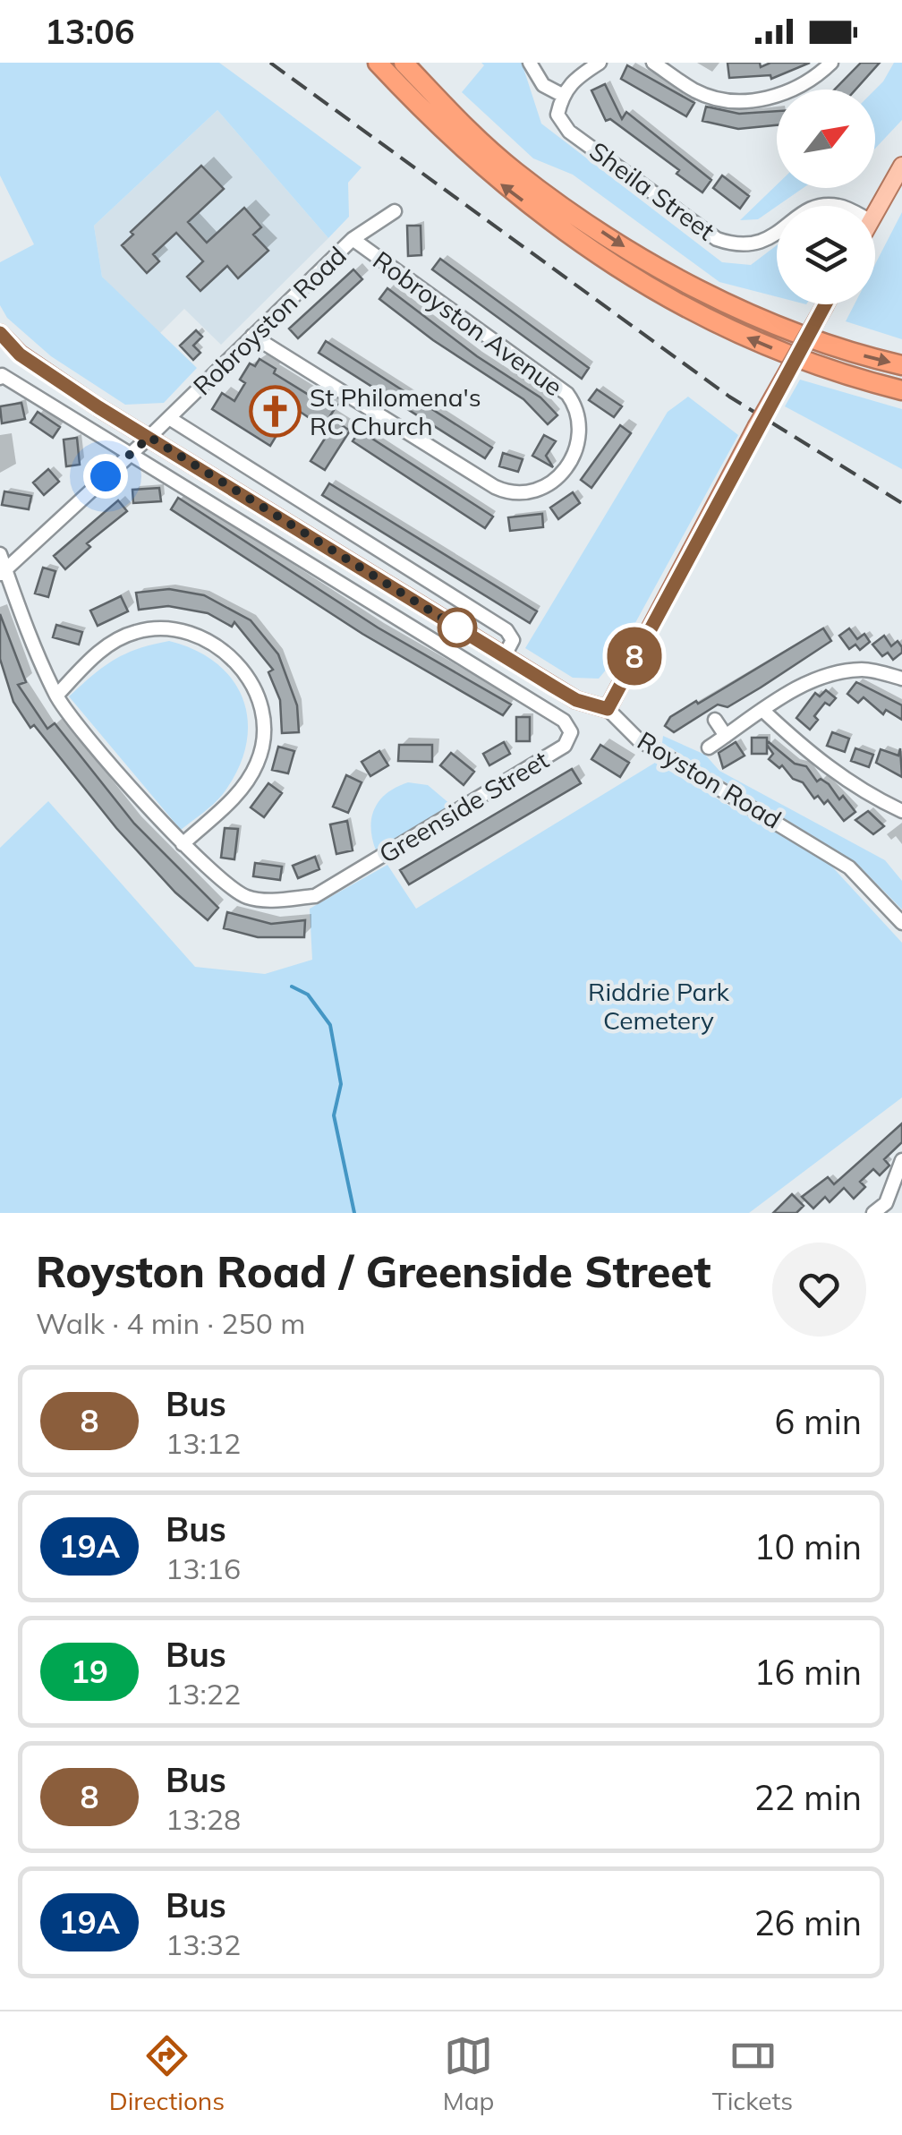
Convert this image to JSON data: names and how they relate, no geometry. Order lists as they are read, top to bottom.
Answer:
{
  "streets": {
    "main road": ["Royston Road"],
    "street": [
      "Sheila Street",
      "Robroyston Road",
      "Robroyston Avenue",
      "Greenside Street"
    ]
  },
  "crossings": [
    ["Robroyston Road", "Robroyston Avenue"],
    ["Robroyston Road", "Royston Road"],
    ["Robroyston Road", "Greenside Street"]
  ],
  "parks": ["Riddrie Park Cemetery"],
  "places": {
    "church": ["St Philomena's RC Church"]
  },
  "lines": ["bus line 8"],
  "north": "top right",
  "page": {
    "status": "13:06",
    "on_map": "8",
    "heading": ["Royston Road / Greenside Street", "Walk · 4 min · 250 m"],
    "list": [
      {
        "mark": "8",
        "name": "Bus",
        "note": "13:12",
        "value": "6 min"
      },
      {
        "mark": "19A",
        "name": "Bus",
        "note": "13:16",
        "value": "10 min"
      },
      {
        "mark": "19",
        "name": "Bus",
        "note": "13:22",
        "value": "16 min"
      },
      {
        "mark": "8",
        "name": "Bus",
        "note": "13:28",
        "value": "22 min"
      },
      {
        "mark": "19A",
        "name": "Bus",
        "note": "13:32",
        "value": "26 min"
      }
    ],
    "tabs": ["Directions", "Map", "Tickets"]
  }
}
